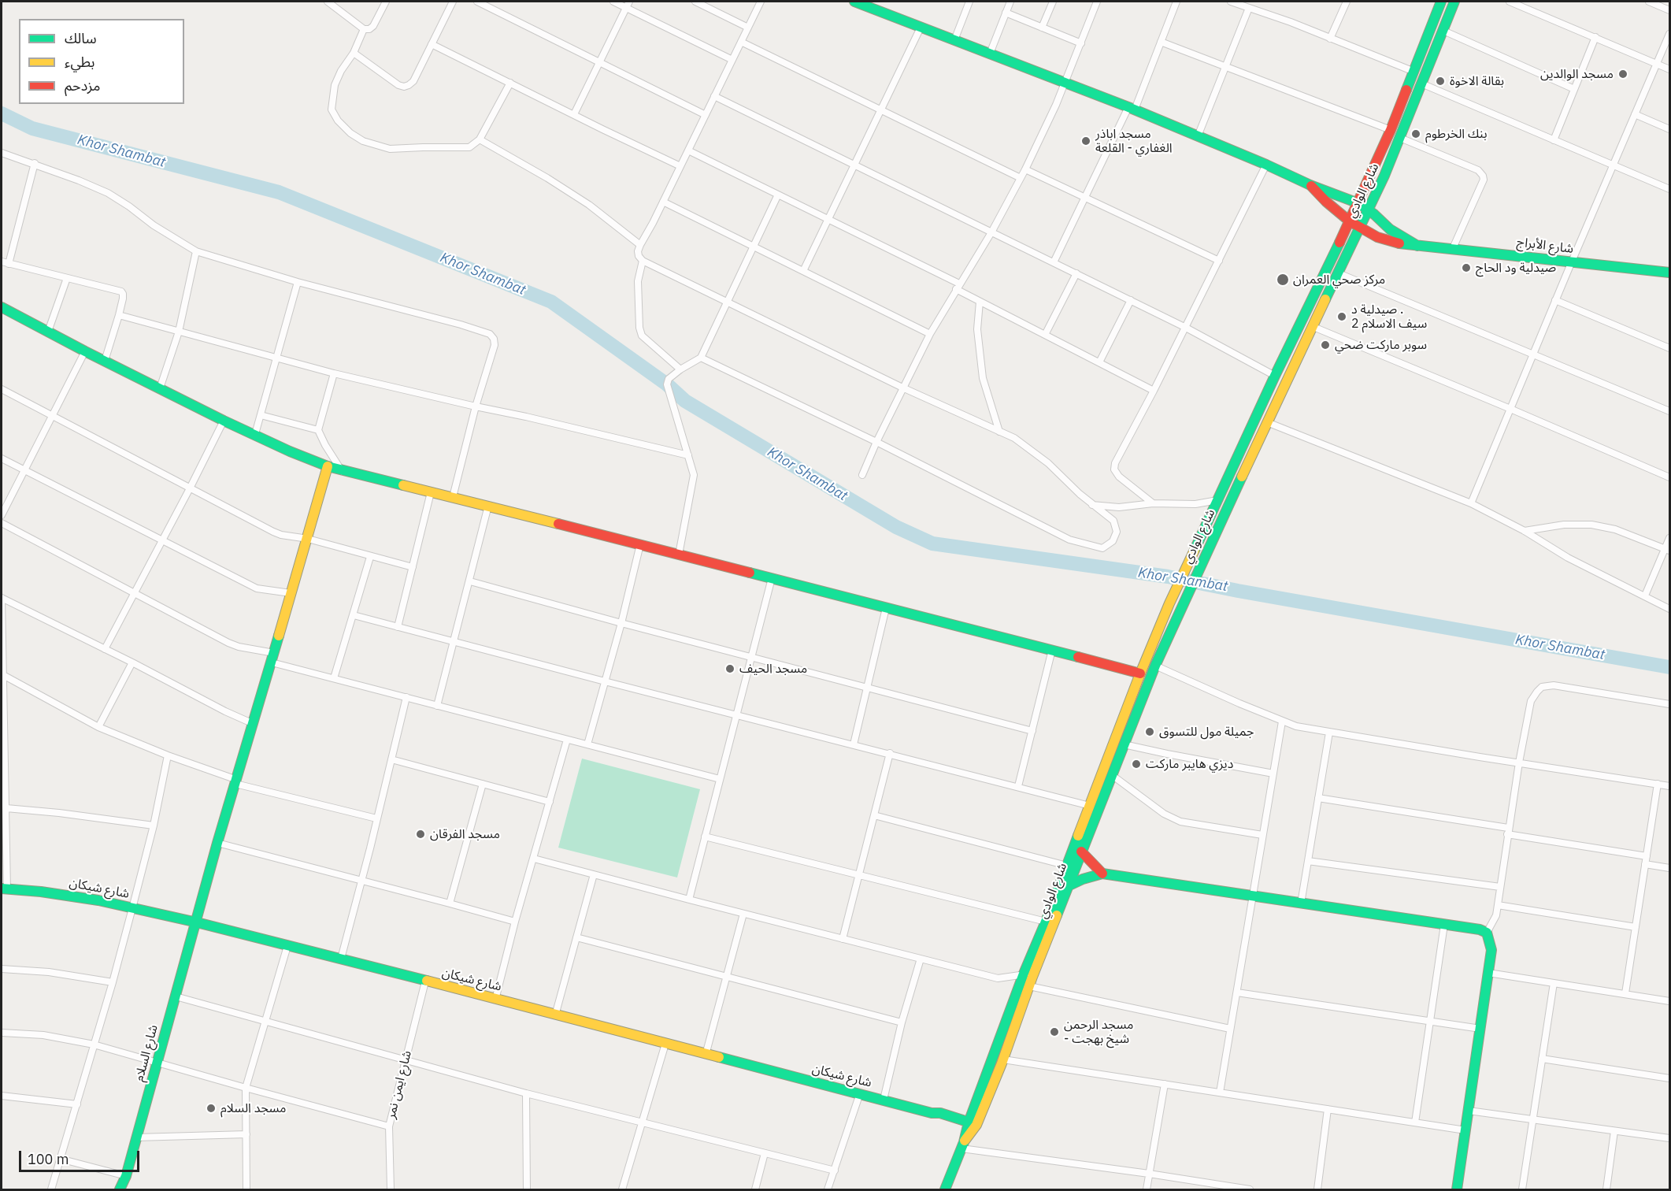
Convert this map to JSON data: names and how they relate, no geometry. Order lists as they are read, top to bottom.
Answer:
{
  "streets": {
    "street": [
      "شارع الوادي",
      "شارع الأبراج",
      "شارع شيكان",
      "شارع السلام",
      "شارع ايمن نمر"
    ]
  },
  "crossings": [
    ["شارع الوادي", "شارع الأبراج"],
    ["شارع الوادي", "شارع شيكان"],
    ["شارع شيكان", "شارع السلام"],
    ["شارع شيكان", "شارع ايمن نمر"]
  ],
  "water": ["Khor Shambat"],
  "places": [
    "مسجد الوالدين",
    "بقالة الاخوة",
    "بنك الخرطوم",
    "مسجد اباذر الغفاري - القلعة",
    "صيدلية ود الحاج",
    "مركز صحي العمران",
    "صيدلية د . سيف الاسلام 2",
    "سوبر ماركت ضحي",
    "مسجد الحيف",
    "جميلة مول للتسوق",
    "ديزي هايبر ماركت",
    "مسجد الفرقان",
    "مسجد الرحمن - شيخ بهجت",
    "مسجد السلام"
  ],
  "legend": ["سالك", "بطيء", "مزدحم"],
  "scale_bar": "100 m"
}
